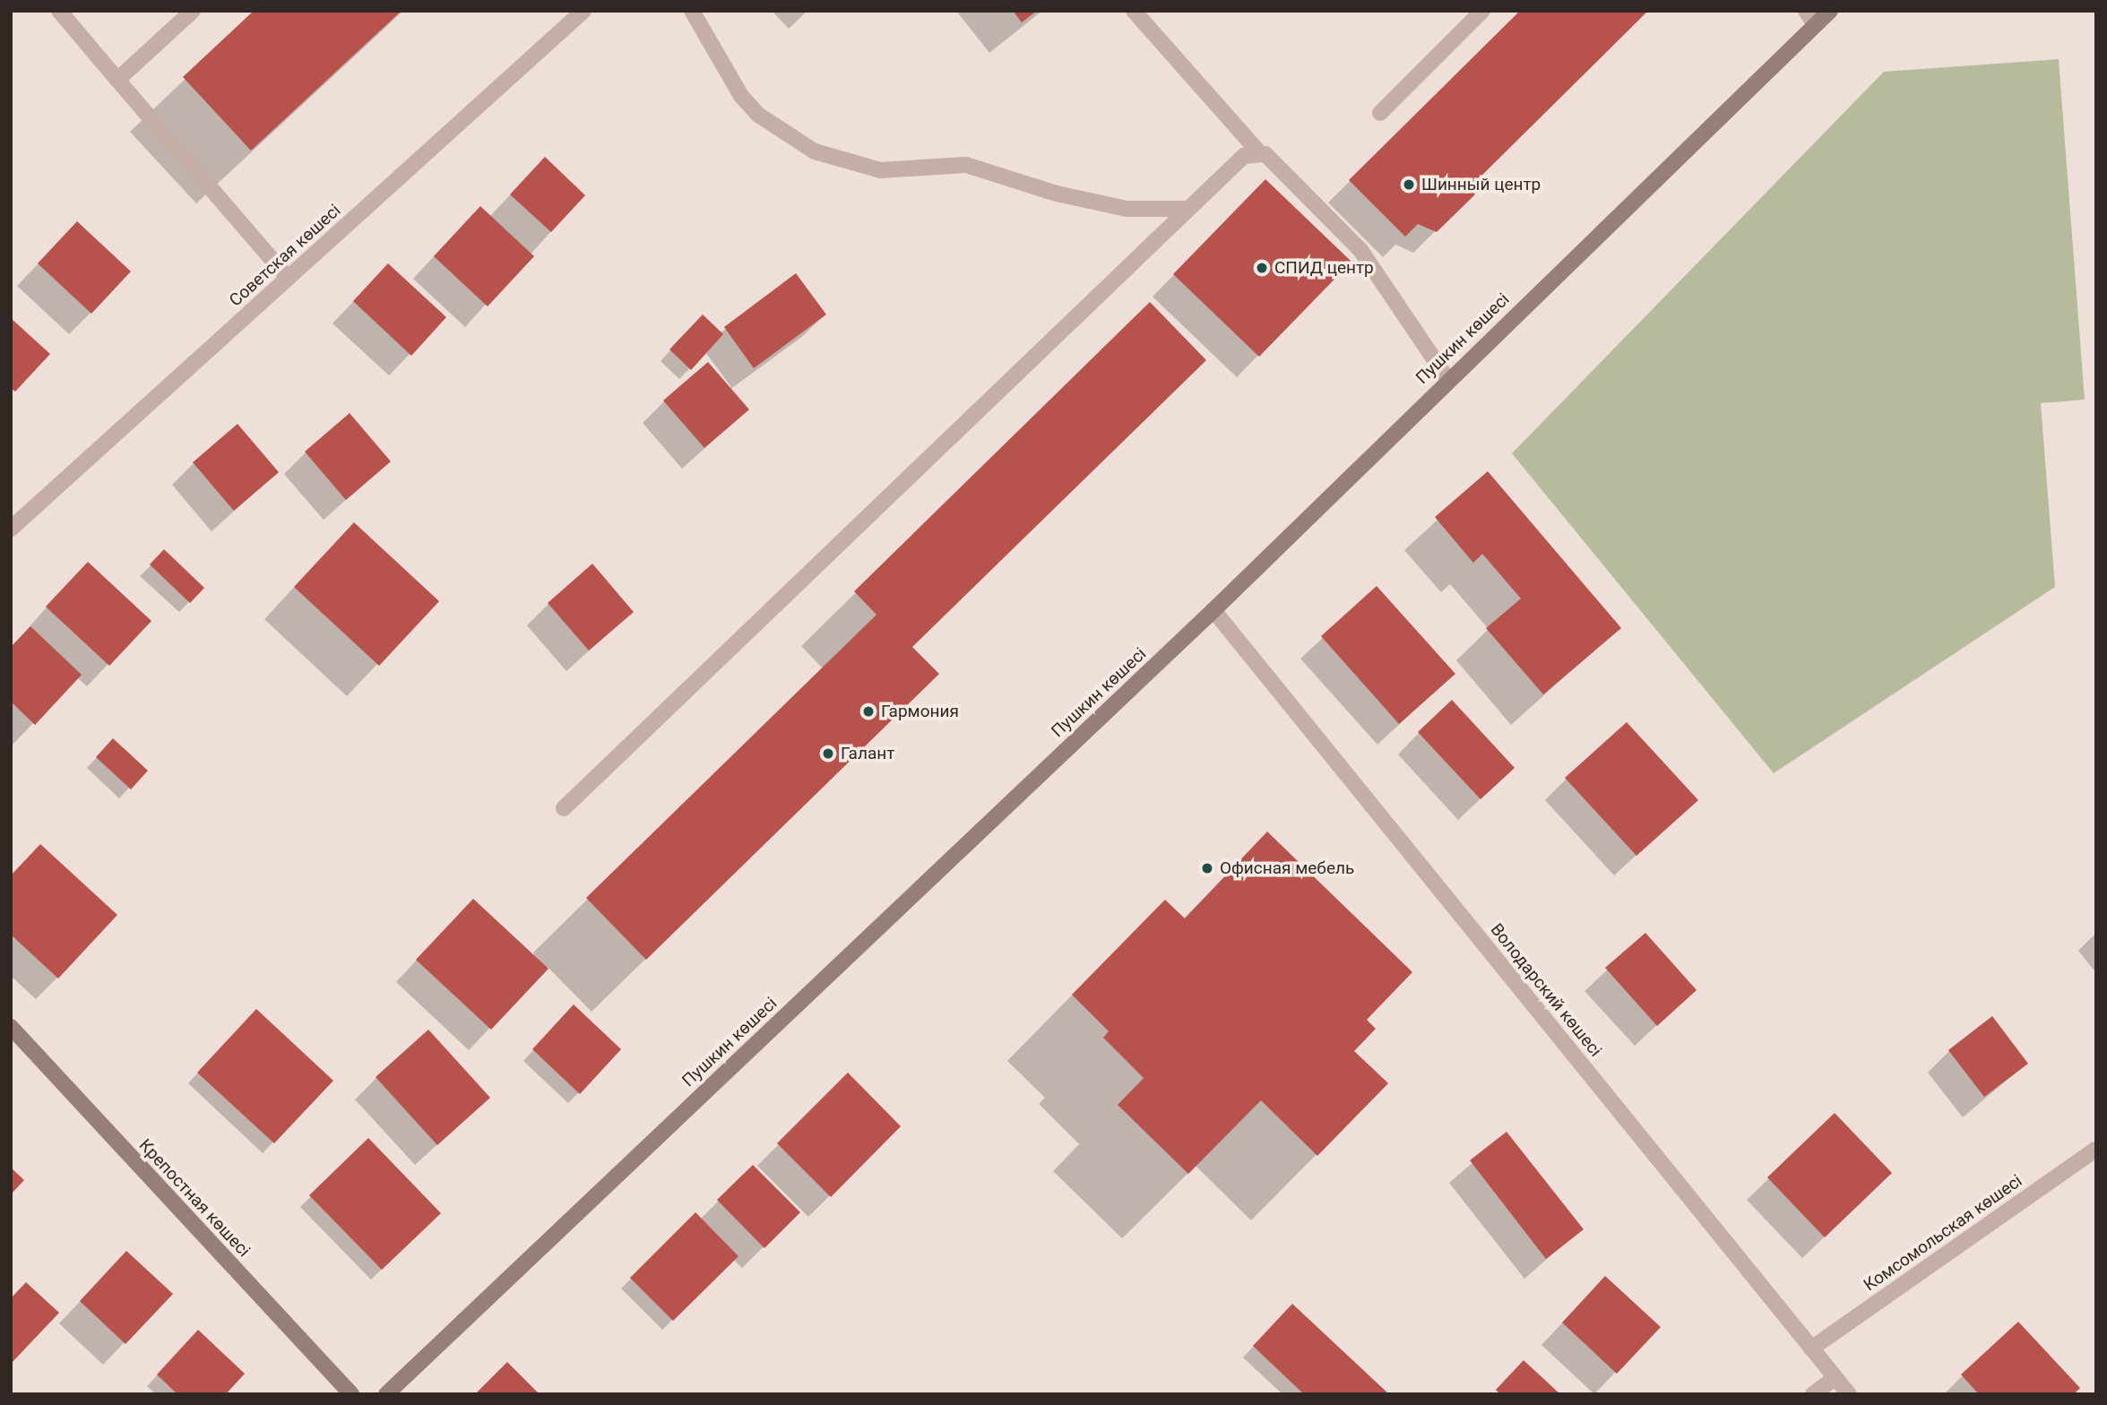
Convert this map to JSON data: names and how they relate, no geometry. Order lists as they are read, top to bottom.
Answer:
{
  "streets": {
    "street": [
      "Советская көшесі",
      "Пушкин көшесі",
      "Володарский көшесі",
      "Крепостная көшесі",
      "Комсомольская көшесі"
    ]
  },
  "crossings": [
    ["Пушкин көшесі", "Володарский көшесі"],
    ["Володарский көшесі", "Комсомольская көшесі"]
  ],
  "places": [
    "Шинный центр",
    "СПИД центр",
    "Гармония",
    "Галант",
    "Офисная мебель"
  ]
}
